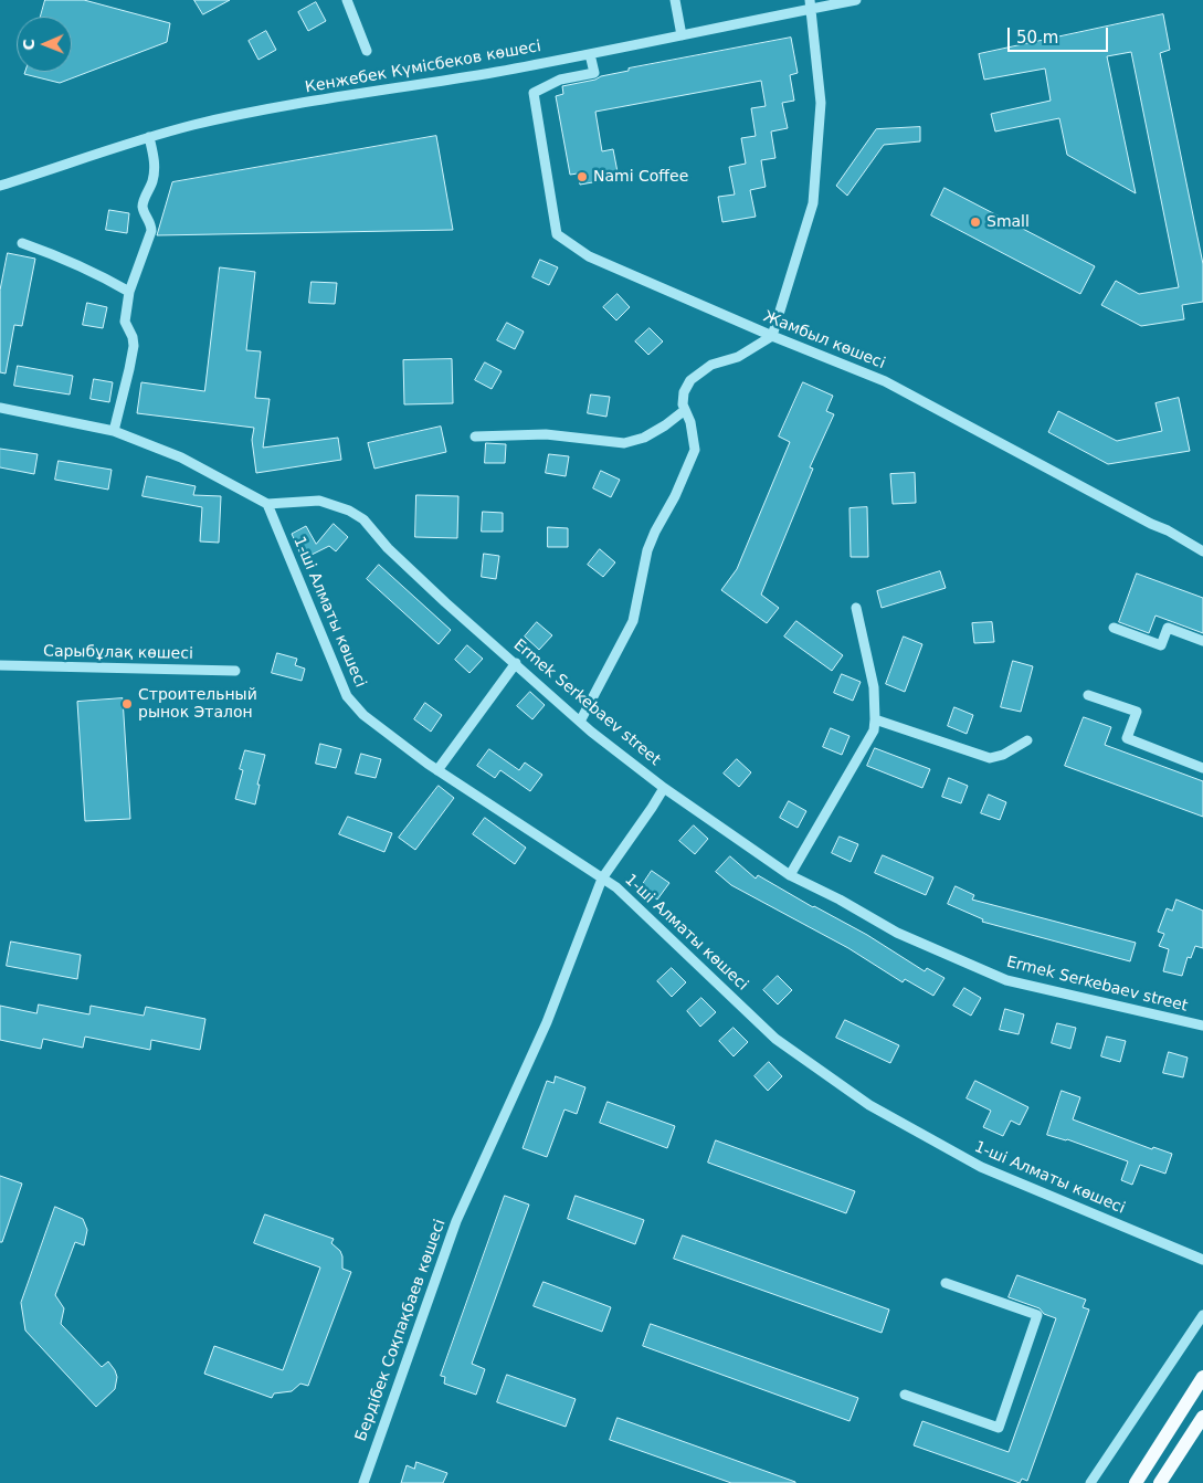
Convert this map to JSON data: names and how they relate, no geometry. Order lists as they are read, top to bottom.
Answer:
{
  "streets": {
    "street": [
      "Кенжебек Күмісбеков көшесі",
      "Жамбыл көшесі",
      "1-ші Алматы көшесі",
      "Сарыбұлақ көшесі",
      "Ermek Serkebaev street",
      "Бердібек Соқпақбаев көшесі"
    ]
  },
  "crossings": [
    ["Кенжебек Күмісбеков көшесі", "Жамбыл көшесі"],
    ["1-ші Алматы көшесі", "Ermek Serkebaev street"],
    ["1-ші Алматы көшесі", "Бердібек Соқпақбаев көшесі"],
    ["Ermek Serkebaev street", "Бердібек Соқпақбаев көшесі"]
  ],
  "places": ["Nami Coffee", "Small", "Строительный рынок Эталон"],
  "scale_bar": "50 m",
  "north": "left"
}
